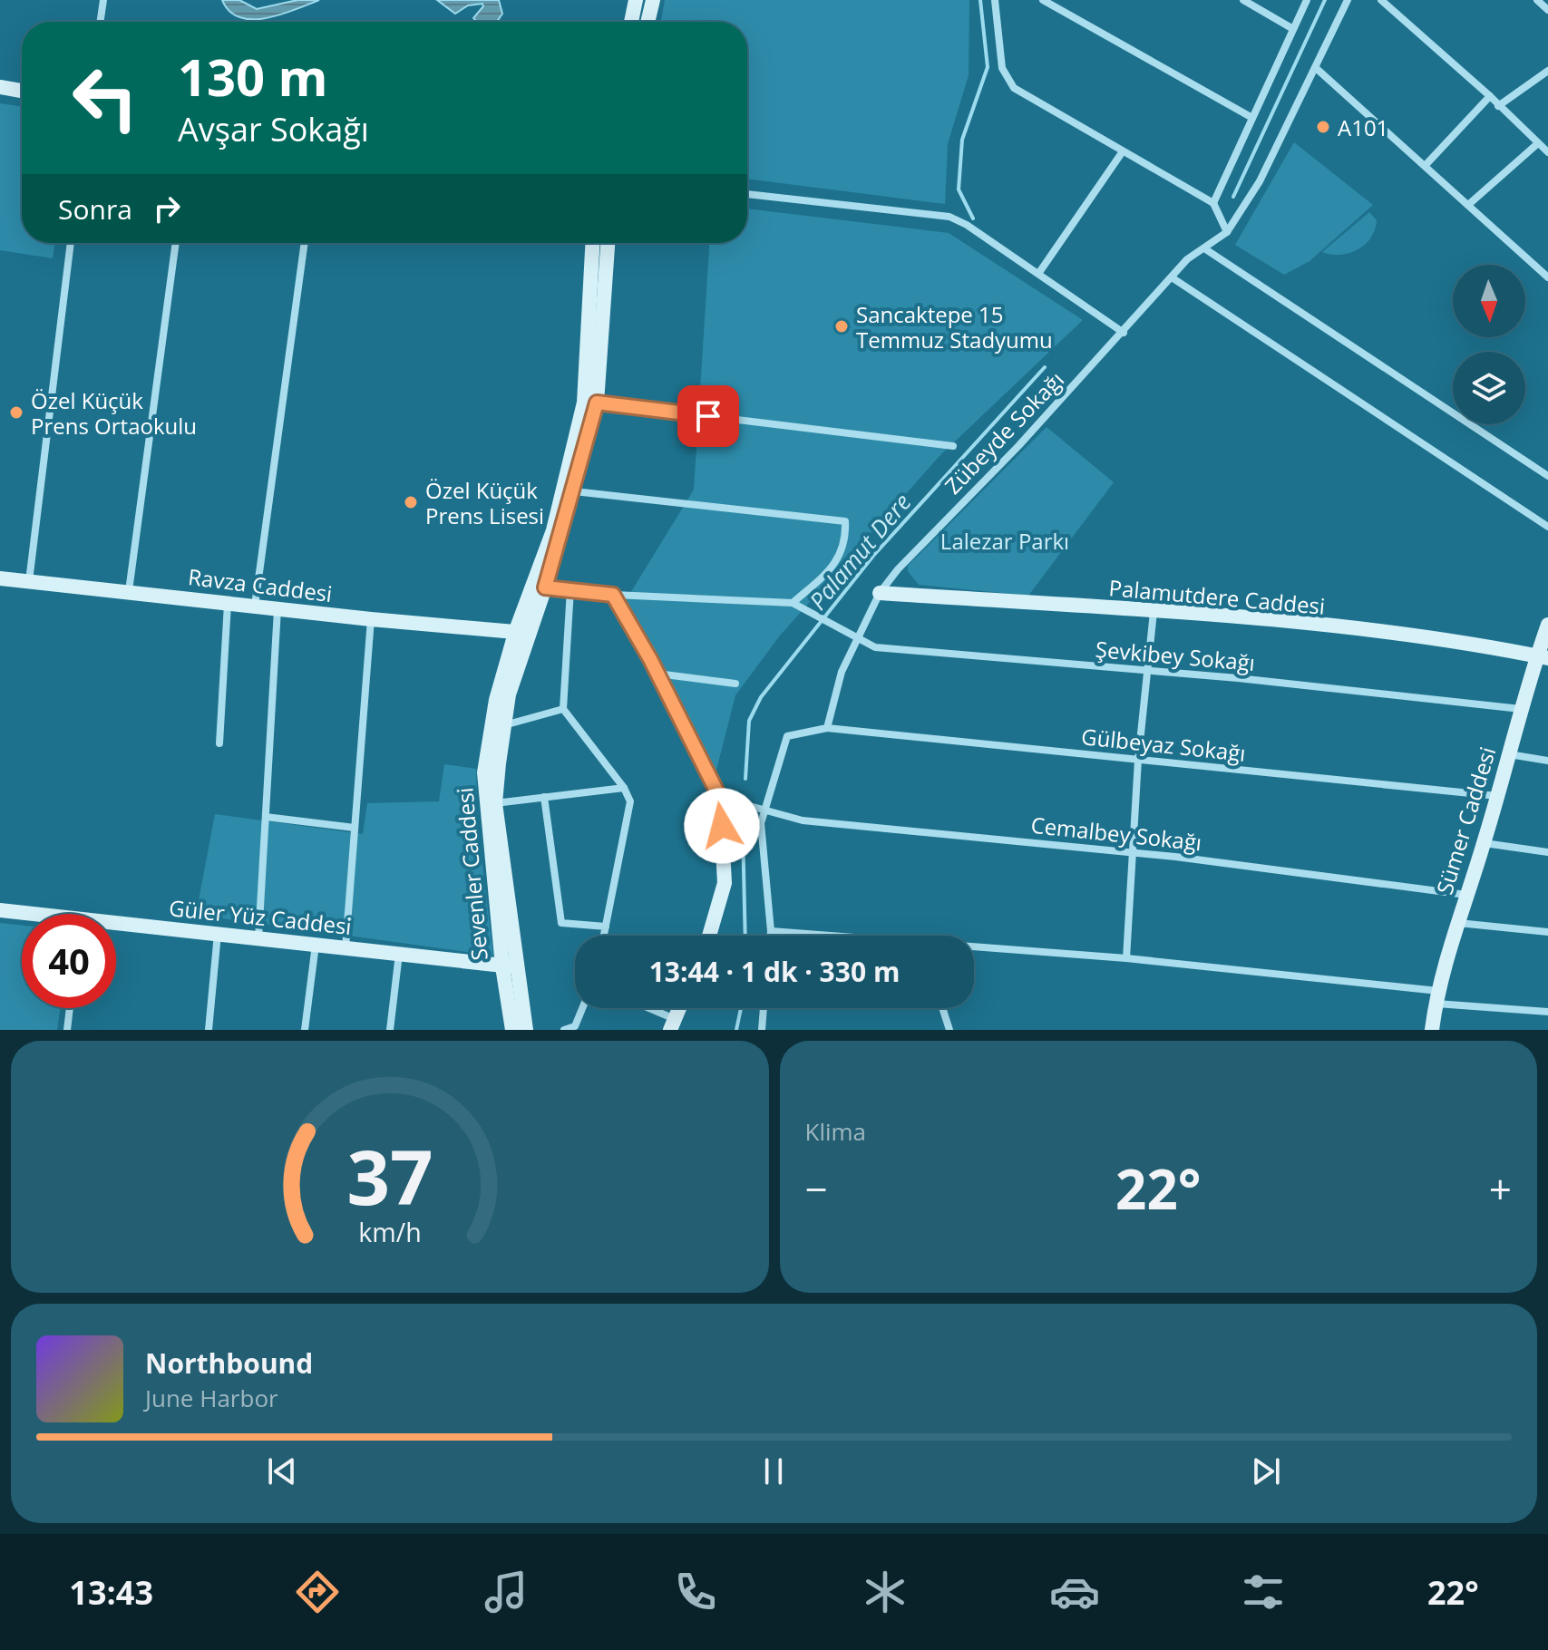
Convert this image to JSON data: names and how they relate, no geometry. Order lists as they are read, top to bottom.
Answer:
{
  "streets": {
    "street": [
      "Zübeyde Sokağı",
      "Ravza Caddesi",
      "Palamutdere Caddesi",
      "Şevkibey Sokağı",
      "Gülbeyaz Sokağı",
      "Sümer Caddesi",
      "Cemalbey Sokağı",
      "Sevenler Caddesi",
      "Güler Yüz Caddesi"
    ]
  },
  "crossings": [
    ["Zübeyde Sokağı", "Palamutdere Caddesi"],
    ["Zübeyde Sokağı", "Şevkibey Sokağı"],
    ["Zübeyde Sokağı", "Gülbeyaz Sokağı"],
    ["Ravza Caddesi", "Sevenler Caddesi"],
    ["Palamutdere Caddesi", "Sümer Caddesi"],
    ["Şevkibey Sokağı", "Sümer Caddesi"],
    ["Gülbeyaz Sokağı", "Sümer Caddesi"],
    ["Sümer Caddesi", "Cemalbey Sokağı"],
    ["Sevenler Caddesi", "Güler Yüz Caddesi"]
  ],
  "water": ["Palamut Dere"],
  "parks": ["Lalezar Parkı"],
  "places": [
    "A101",
    "Sancaktepe 15 Temmuz Stadyumu",
    "Özel Küçük Prens Ortaokulu",
    "Özel Küçük Prens Lisesi"
  ],
  "north": "bottom",
  "page": {
    "turn": ["130 m", "Avşar Sokağı"],
    "then": "Sonra",
    "limit": "40",
    "trip": "13:44 · 1 dk · 330 m",
    "tile": "Klima",
    "heat": ["−", "22°", "+"],
    "song": ["Northbound", "June Harbor"],
    "tabs": ["13:43", "22°"],
    "gauge": ["37", "km/h"]
  }
}
